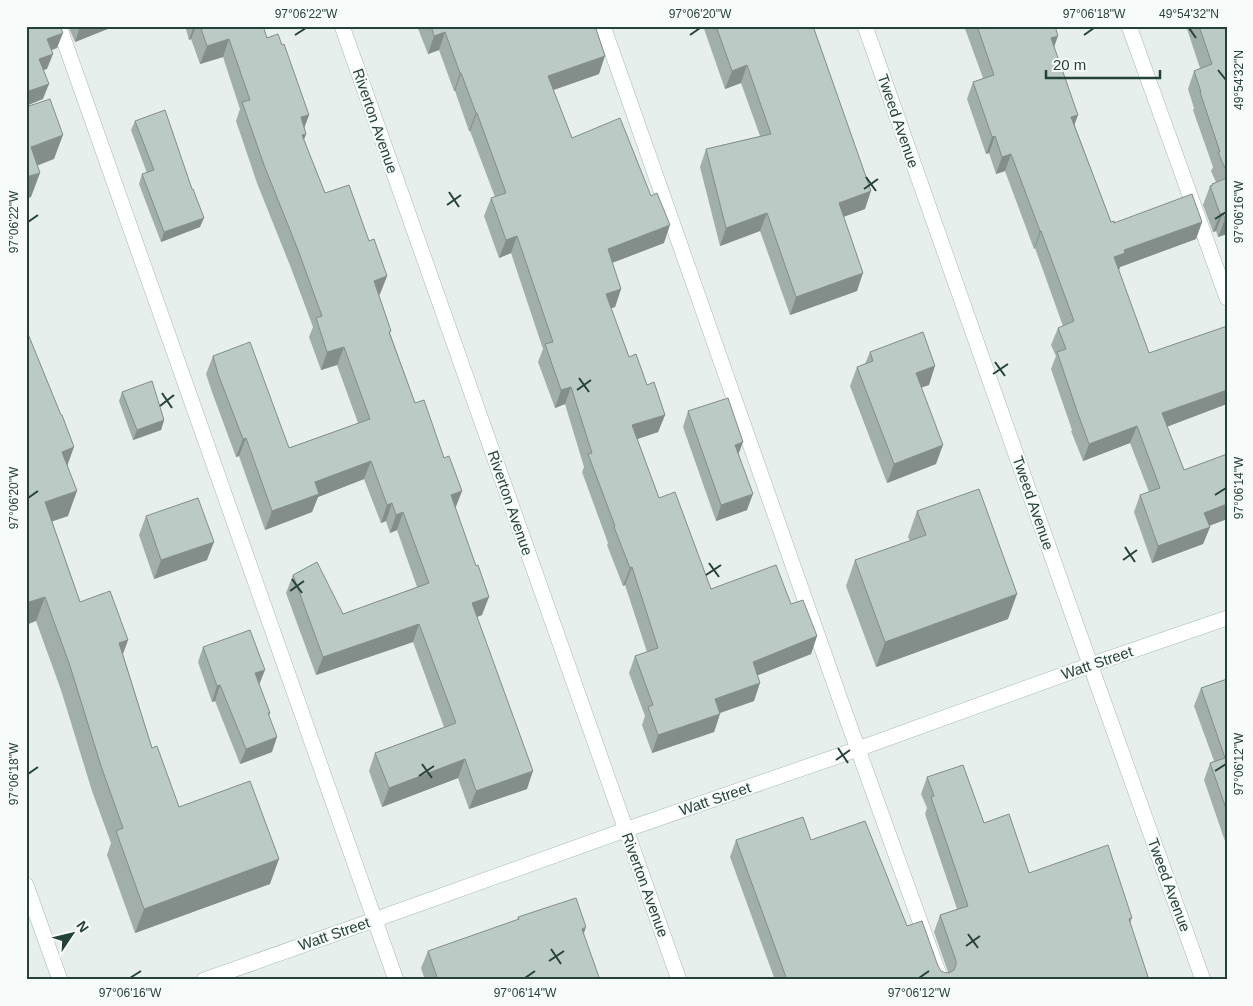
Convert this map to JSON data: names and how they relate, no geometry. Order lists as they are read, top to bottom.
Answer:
{
  "streets": {
    "street": ["Riverton Avenue", "Tweed Avenue", "Watt Street"]
  },
  "crossings": [
    ["Riverton Avenue", "Watt Street"],
    ["Tweed Avenue", "Watt Street"]
  ],
  "scale_bar": "20 m",
  "north": "top right",
  "coordinates": [
    "97°06'22\"W",
    "97°06'20\"W",
    "97°06'18\"W",
    "49°54'32\"N",
    "97°06'16\"W",
    "97°06'14\"W",
    "97°06'12\"W"
  ]
}
